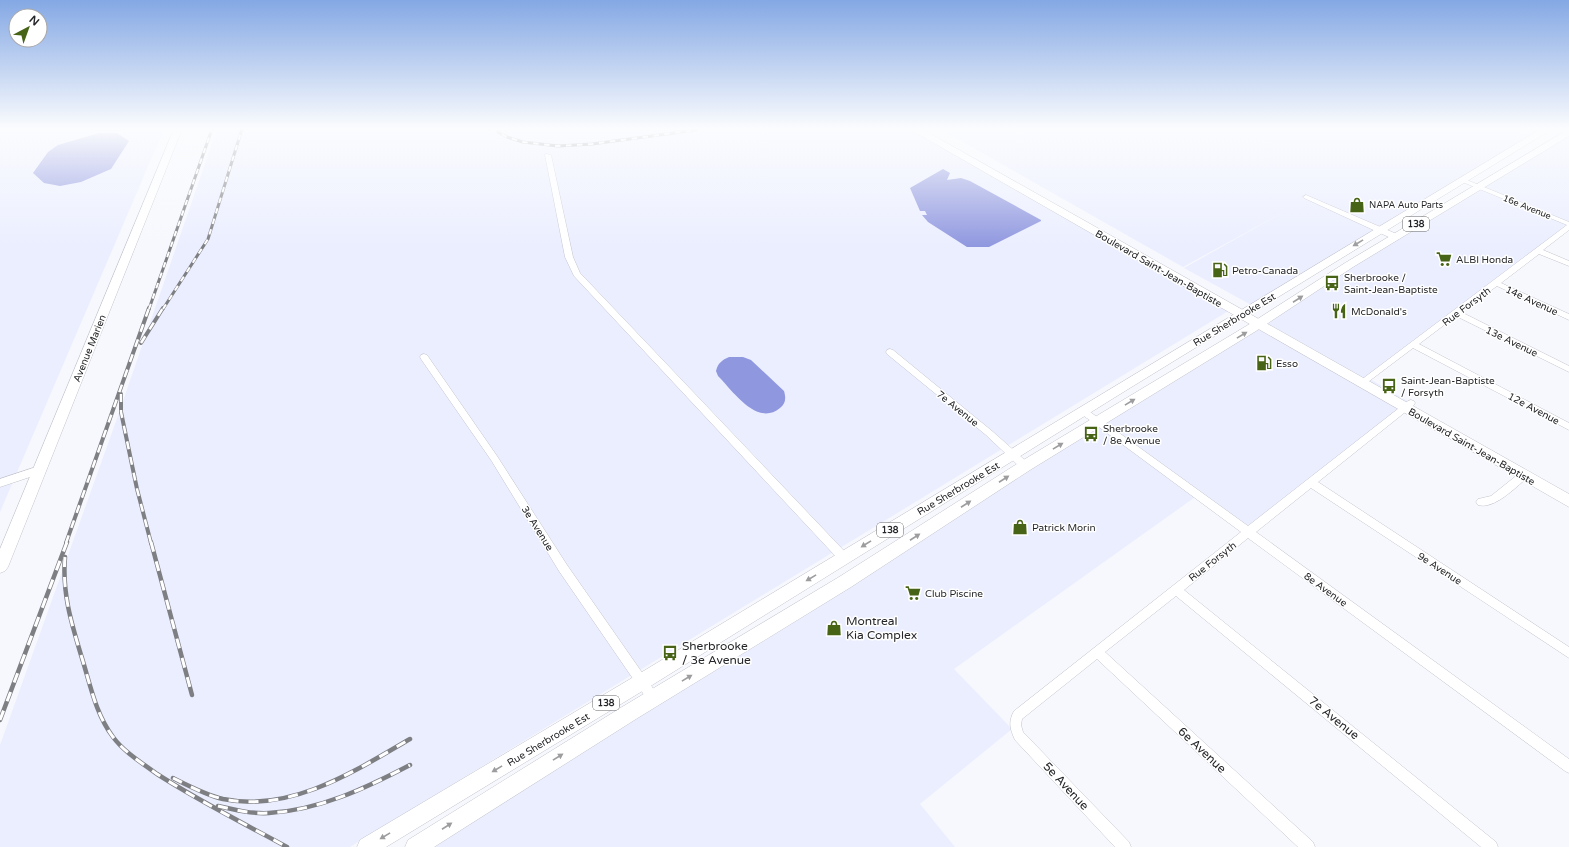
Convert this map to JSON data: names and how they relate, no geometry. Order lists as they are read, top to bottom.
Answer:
{
  "streets": {
    "main road": [
      "138",
      "Boulevard Saint-Jean-Baptiste",
      "Rue Sherbrooke Est",
      "Avenue Marien"
    ],
    "street": [
      "16e Avenue",
      "14e Avenue",
      "Rue Forsyth",
      "13e Avenue",
      "7e Avenue",
      "12e Avenue",
      "3e Avenue",
      "9e Avenue",
      "8e Avenue",
      "6e Avenue",
      "5e Avenue"
    ]
  },
  "crossings": [
    ["16e Avenue", "Rue Sherbrooke Est"],
    ["Boulevard Saint-Jean-Baptiste", "Rue Forsyth"],
    ["Boulevard Saint-Jean-Baptiste", "Rue Sherbrooke Est"],
    ["14e Avenue", "Rue Forsyth"],
    ["Rue Forsyth", "13e Avenue"],
    ["Rue Forsyth", "7e Avenue"],
    ["Rue Forsyth", "12e Avenue"],
    ["Rue Forsyth", "9e Avenue"],
    ["Rue Forsyth", "8e Avenue"],
    ["Rue Forsyth", "6e Avenue"],
    ["Rue Forsyth", "5e Avenue"],
    ["Rue Sherbrooke Est", "7e Avenue"],
    ["Rue Sherbrooke Est", "3e Avenue"],
    ["Rue Sherbrooke Est", "8e Avenue"]
  ],
  "places": {
    "shop": ["NAPA Auto Parts", "Patrick Morin", "Montreal Kia Complex"],
    "supermarket": ["ALBI Honda", "Club Piscine"],
    "fuel station": ["Petro-Canada", "Esso"],
    "bus stop": [
      "Sherbrooke / Saint-Jean-Baptiste",
      "Saint-Jean-Baptiste / Forsyth",
      "Sherbrooke / 8e Avenue",
      "Sherbrooke / 3e Avenue"
    ],
    "restaurant": ["McDonald's"]
  },
  "north": "top right"
}
